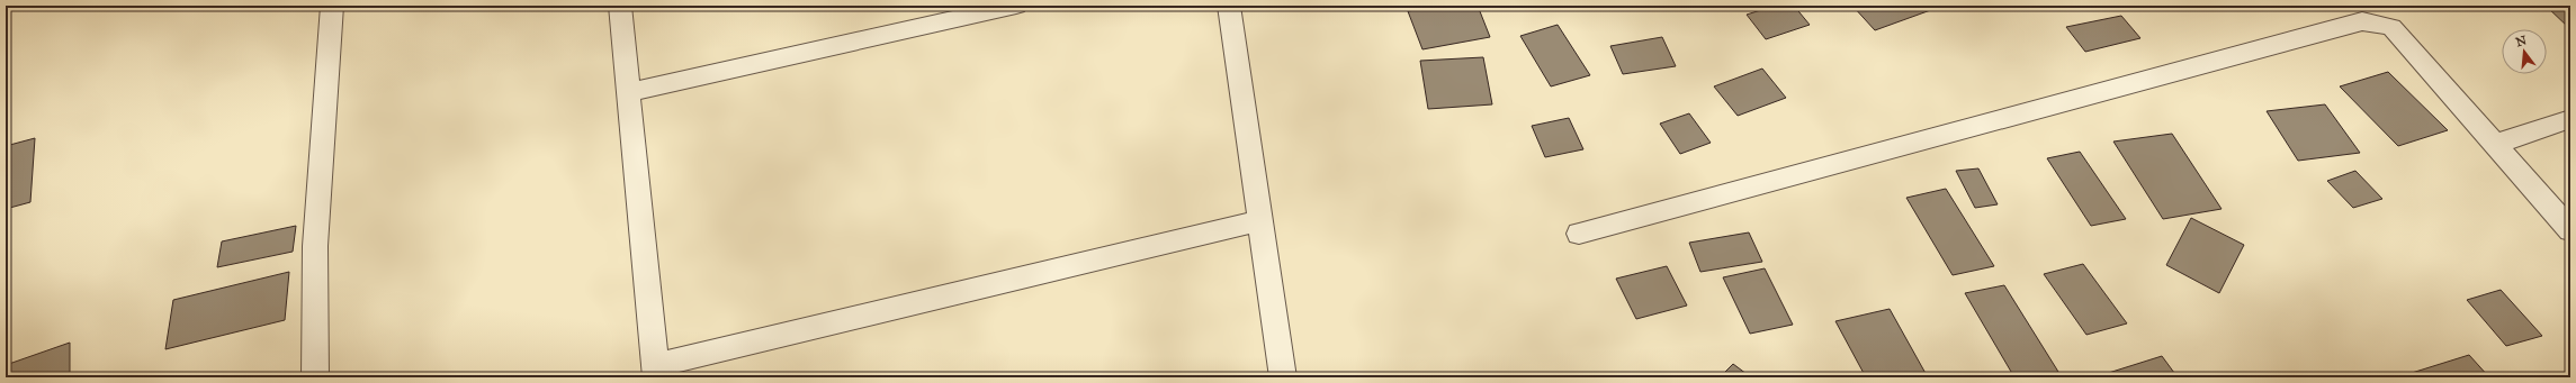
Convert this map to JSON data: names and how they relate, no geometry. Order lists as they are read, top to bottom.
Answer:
{
  "north": "top"
}
